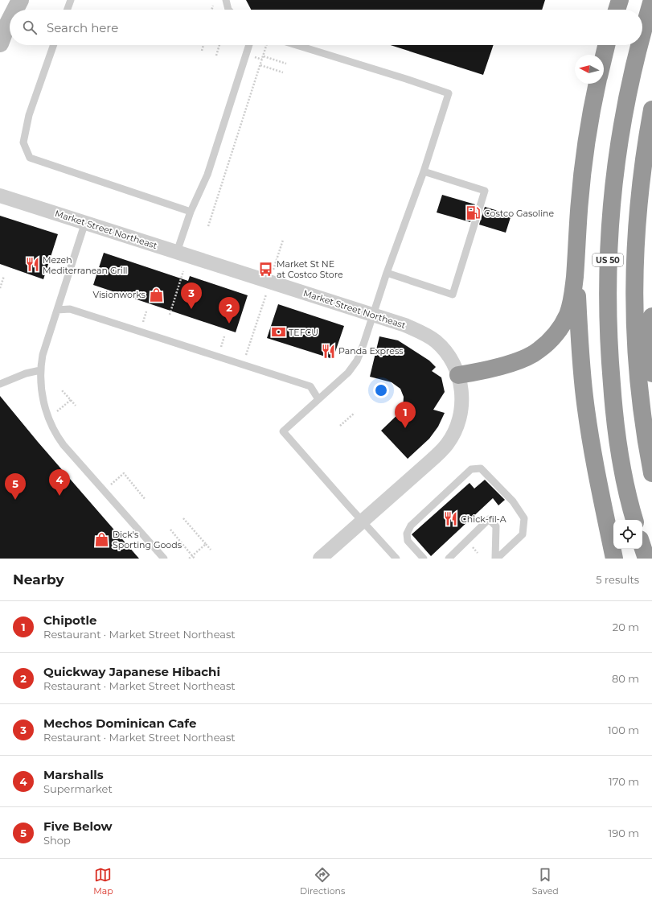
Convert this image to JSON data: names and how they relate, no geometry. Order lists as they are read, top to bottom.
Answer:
{
  "streets": {
    "highway": ["US 50"],
    "street": ["Market Street Northeast"]
  },
  "places": {
    "fuel station": ["Costco Gasoline"],
    "restaurant": ["Mezeh Mediterranean Grill", "Panda Express", "Chick-fil-A"],
    "bus stop": ["Market St NE at Costco Store"],
    "shop": ["Visionworks", "Dick's Sporting Goods"],
    "bank": ["TEFCU"]
  },
  "north": "left",
  "page": {
    "search": "Search here",
    "pins": [
      "3",
      "2",
      "1",
      "4",
      "5"
    ],
    "heading": ["Nearby", "5 results"],
    "list": [
      {
        "mark": "1",
        "name": "Chipotle",
        "note": "Restaurant · Market Street Northeast",
        "value": "20 m"
      },
      {
        "mark": "2",
        "name": "Quickway Japanese Hibachi",
        "note": "Restaurant · Market Street Northeast",
        "value": "80 m"
      },
      {
        "mark": "3",
        "name": "Mechos Dominican Cafe",
        "note": "Restaurant · Market Street Northeast",
        "value": "100 m"
      },
      {
        "mark": "4",
        "name": "Marshalls",
        "note": "Supermarket",
        "value": "170 m"
      },
      {
        "mark": "5",
        "name": "Five Below",
        "note": "Shop",
        "value": "190 m"
      }
    ],
    "nav": ["Map", "Directions", "Saved"]
  }
}
